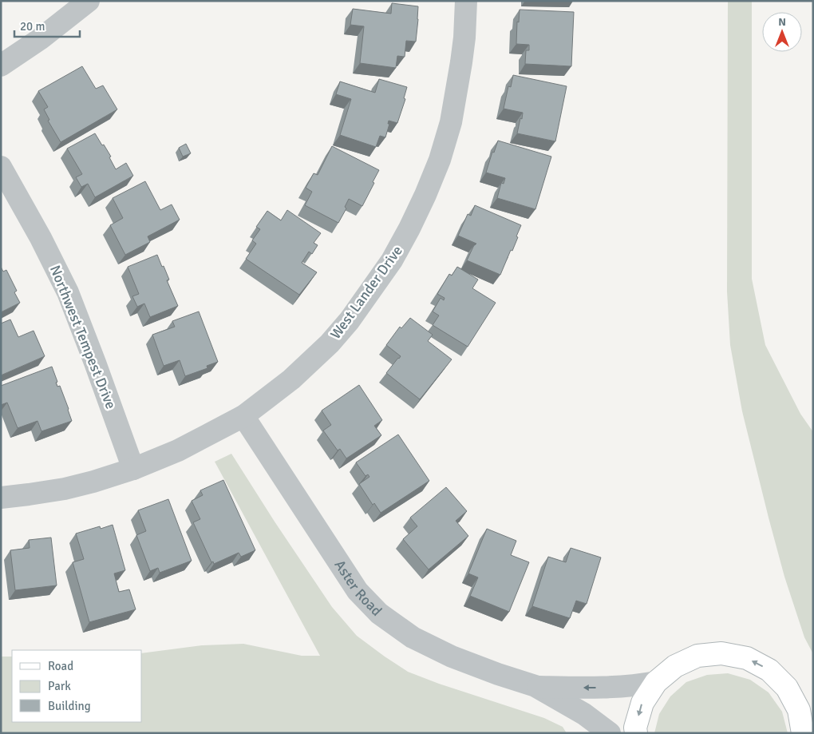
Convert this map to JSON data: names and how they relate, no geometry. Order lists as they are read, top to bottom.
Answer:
{
  "streets": {
    "street": ["West Lander Drive", "Northwest Tempest Drive", "Aster Road"]
  },
  "crossings": [
    ["West Lander Drive", "Northwest Tempest Drive"],
    ["West Lander Drive", "Aster Road"]
  ],
  "legend": ["Road", "Park", "Building"],
  "scale_bar": "20 m",
  "north": "top"
}
